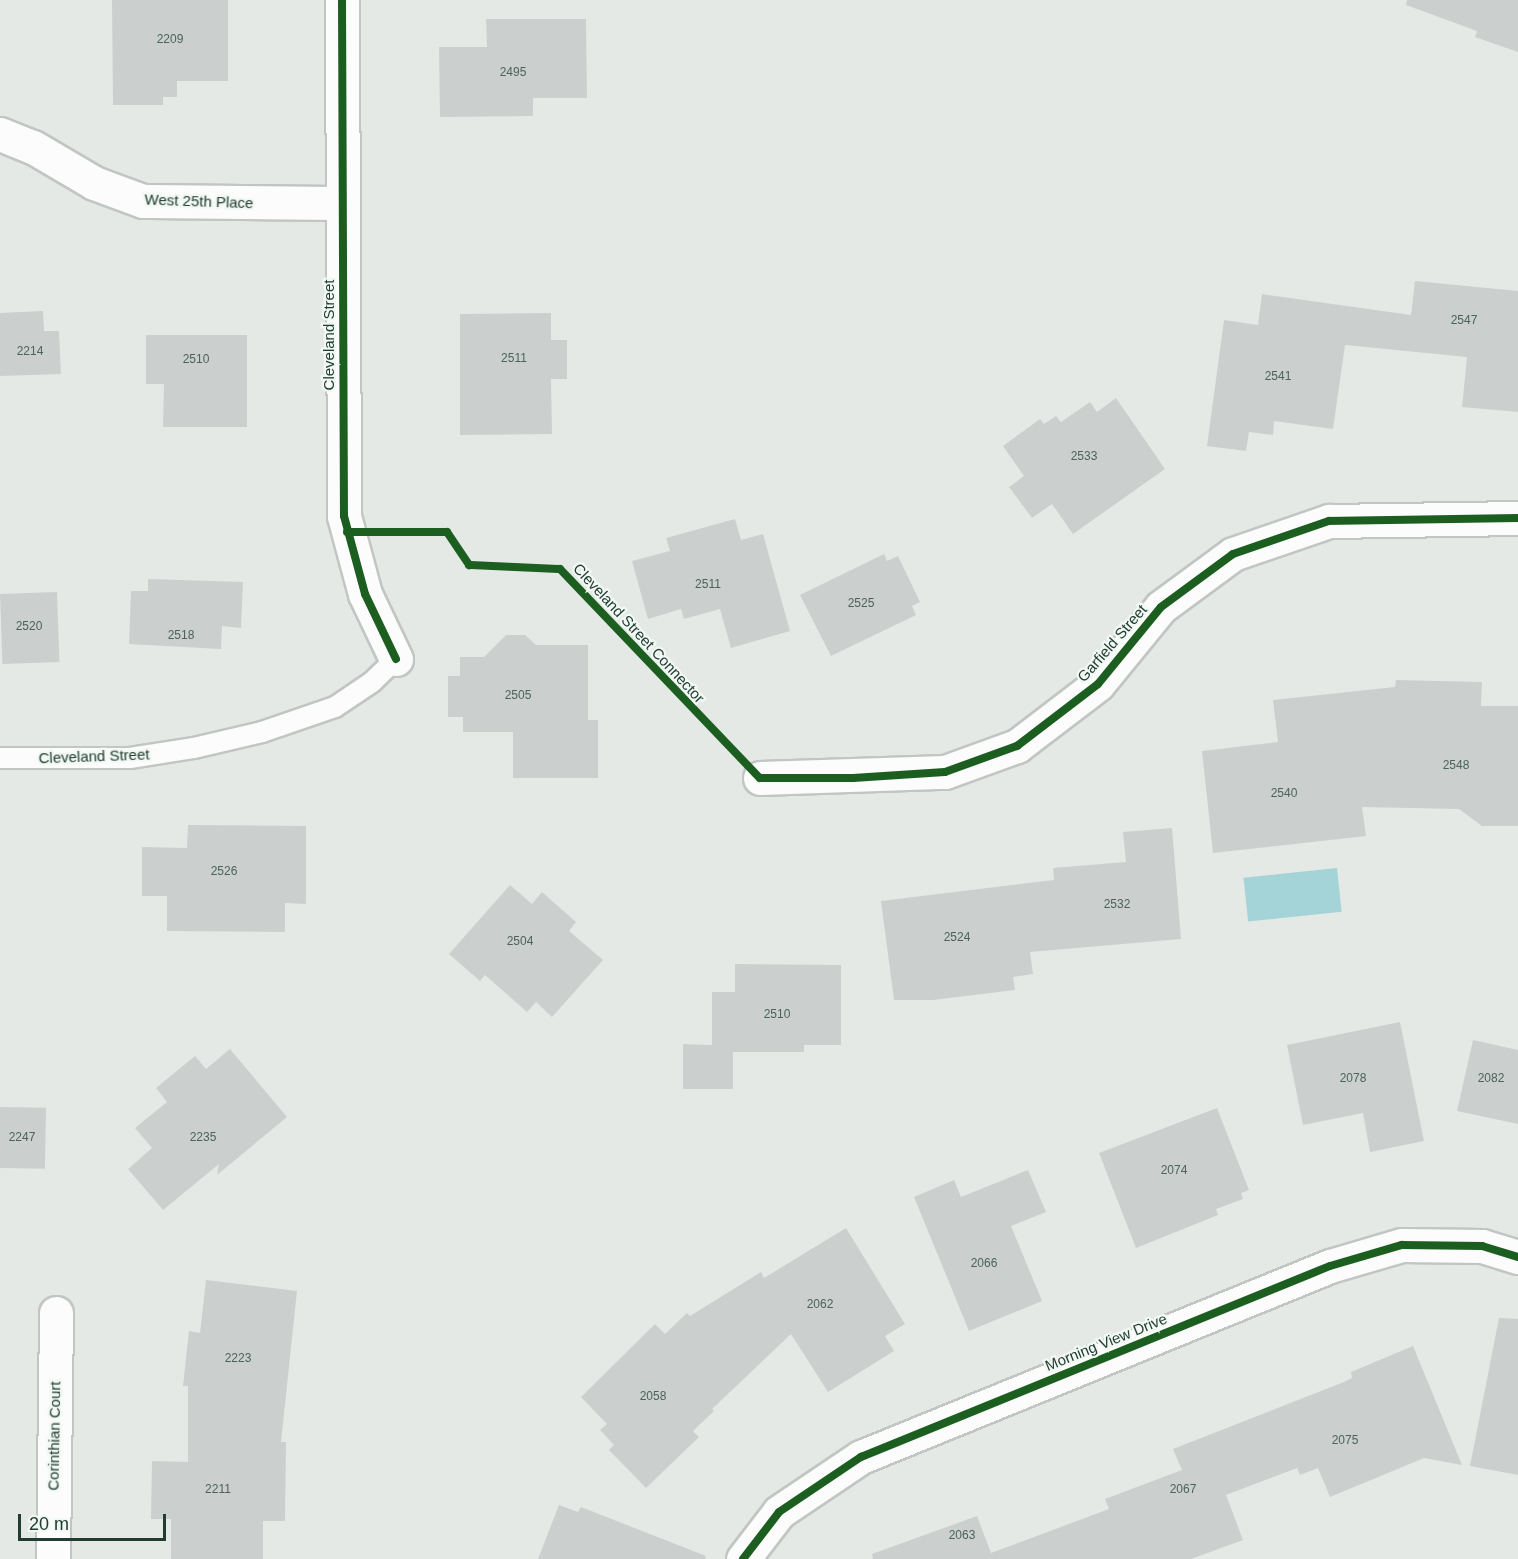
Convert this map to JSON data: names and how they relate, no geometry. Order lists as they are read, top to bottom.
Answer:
{
  "streets": {
    "street": [
      "West 25th Place",
      "Cleveland Street",
      "Garfield Street",
      "Morning View Drive",
      "Corinthian Court"
    ],
    "cycle path": ["Cleveland Street Connector"]
  },
  "crossings": [
    ["West 25th Place", "Cleveland Street"]
  ],
  "house_numbers": [
    "2209",
    "2495",
    "2547",
    "2214",
    "2511",
    "2510",
    "2541",
    "2533",
    "2511",
    "2525",
    "2520",
    "2518",
    "2505",
    "2548",
    "2540",
    "2526",
    "2532",
    "2524",
    "2504",
    "2510",
    "2078",
    "2082",
    "2247",
    "2235",
    "2074",
    "2066",
    "2062",
    "2223",
    "2058",
    "2075",
    "2211",
    "2067",
    "2063"
  ],
  "scale_bar": "20 m"
}
